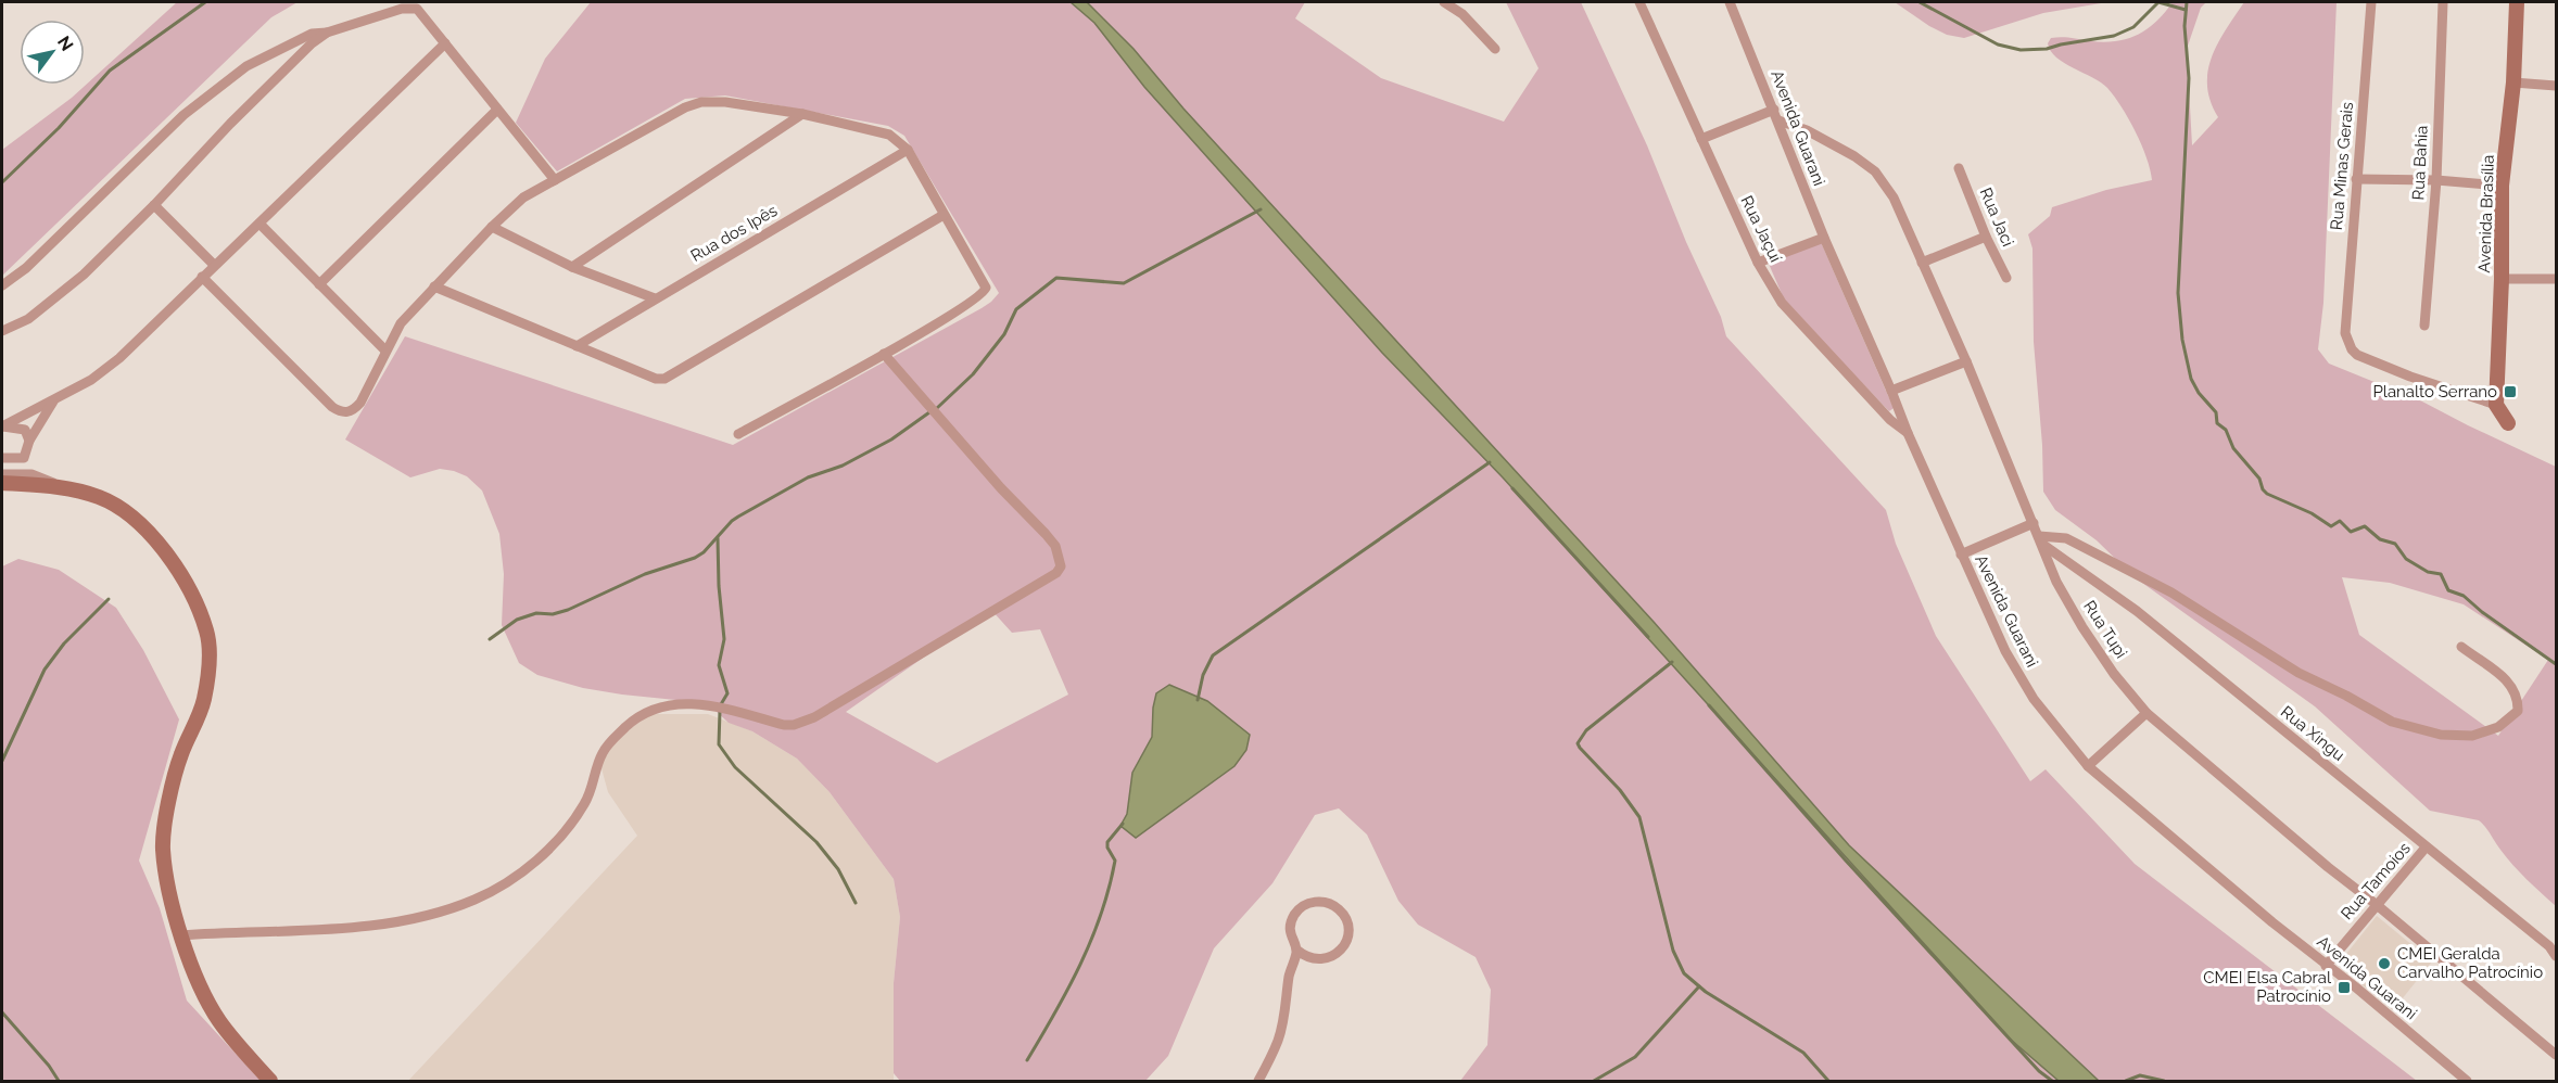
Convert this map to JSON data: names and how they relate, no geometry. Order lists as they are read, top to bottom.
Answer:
{
  "streets": {
    "street": [
      "Avenida Guarani",
      "Rua Bahia",
      "Rua Minas Gerais",
      "Avenida Brasília",
      "Rua Jaci",
      "Rua Jaçuí",
      "Rua dos Ipês",
      "Rua Tupi",
      "Rua Xingu",
      "Rua Tamoios"
    ]
  },
  "crossings": [
    ["Avenida Guarani", "Rua Jaçuí"],
    ["Avenida Guarani", "Rua Tupi"],
    ["Avenida Guarani", "Rua Tamoios"],
    ["Rua Minas Gerais", "Avenida Brasília"],
    ["Rua Tupi", "Rua Xingu"],
    ["Rua Tupi", "Rua Tamoios"],
    ["Rua Xingu", "Rua Tamoios"]
  ],
  "places": {
    "transit": ["Planalto Serrano", "CMEI Elsa Cabral Patrocínio"],
    "other": ["CMEI Geralda Carvalho Patrocínio"]
  },
  "north": "top right"
}
